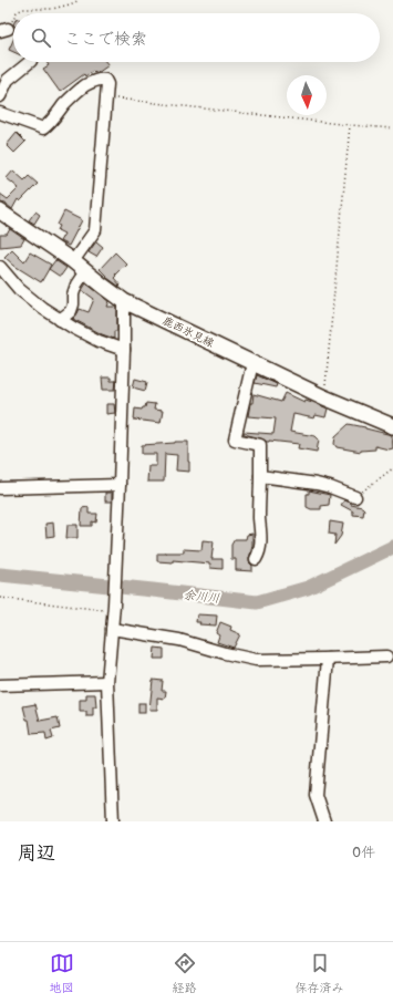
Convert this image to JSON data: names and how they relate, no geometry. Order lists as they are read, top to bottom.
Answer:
{
  "streets": {
    "main road": ["鹿西氷見線"]
  },
  "water": ["余川川"],
  "north": "bottom",
  "page": {
    "search": "ここで検索",
    "heading": ["周辺", "0件"],
    "nav": ["地図", "経路", "保存済み"]
  }
}
